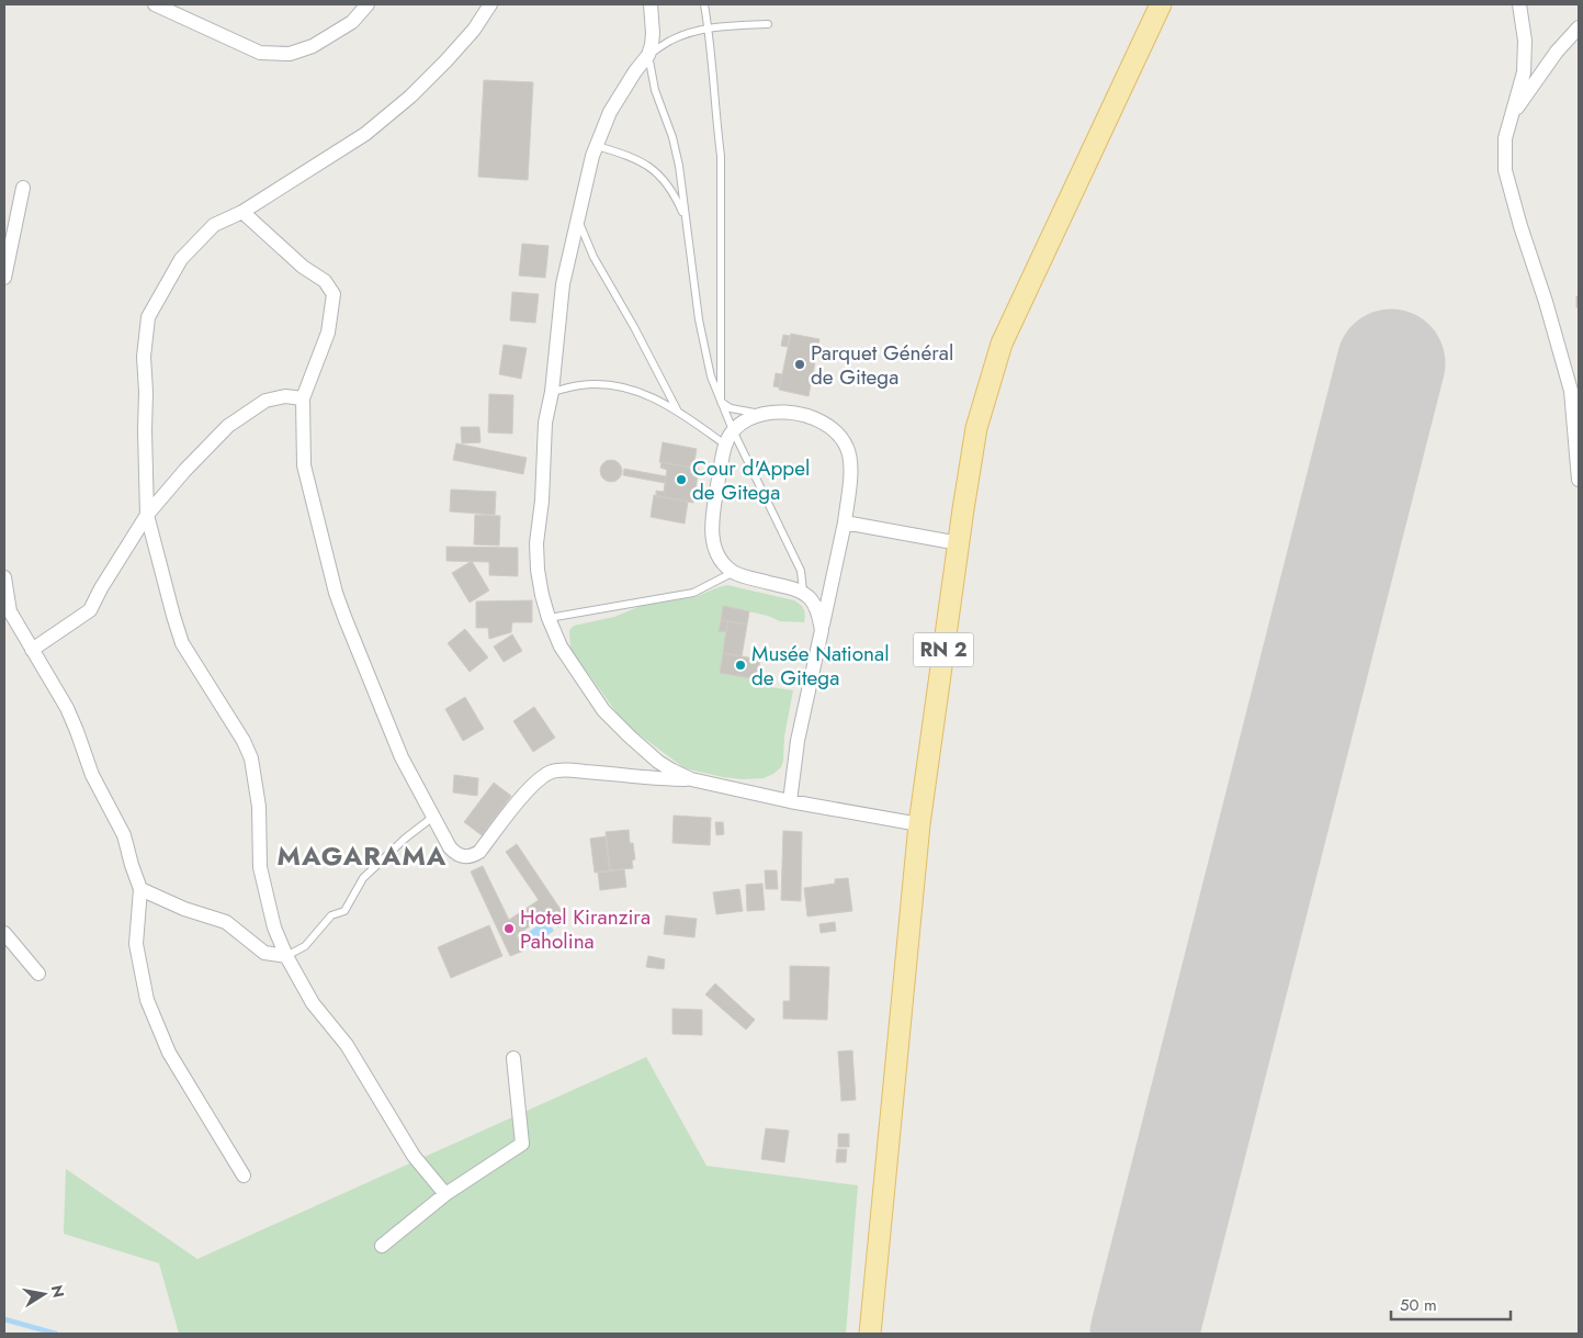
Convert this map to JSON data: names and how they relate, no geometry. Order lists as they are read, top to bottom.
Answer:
{
  "streets": {
    "main road": ["RN 2"]
  },
  "districts": ["MAGARAMA"],
  "places": [
    "Parquet Général de Gitega",
    "Cour d'Appel de Gitega",
    "Musée National de Gitega",
    "Hotel Kiranzira Paholina"
  ],
  "scale_bar": "50 m",
  "north": "right"
}
